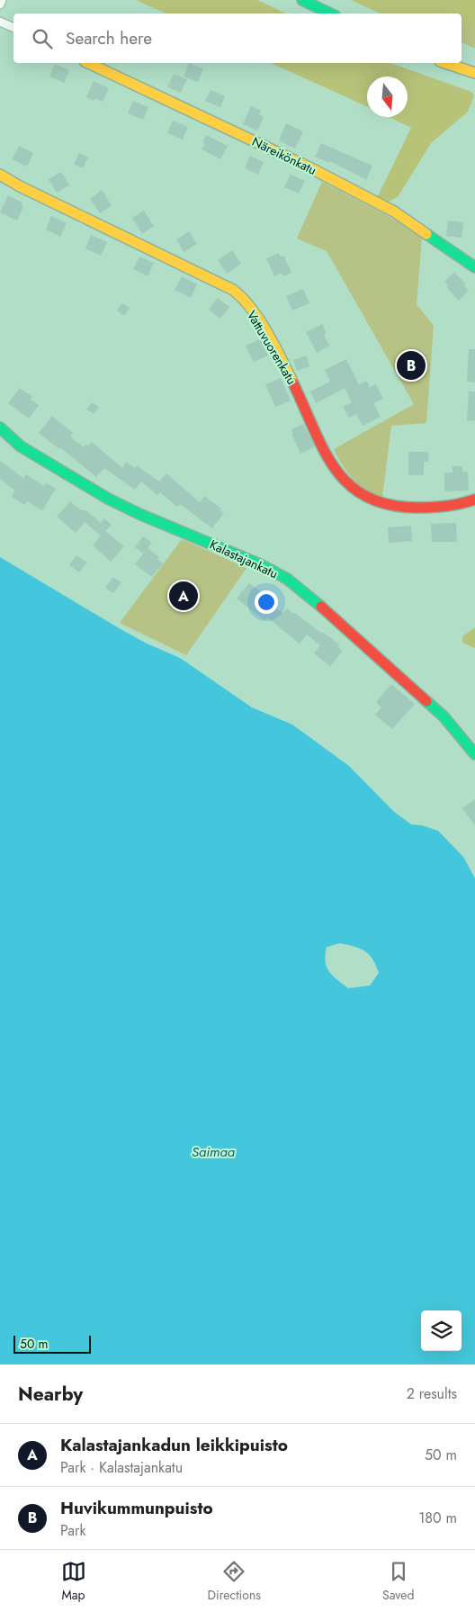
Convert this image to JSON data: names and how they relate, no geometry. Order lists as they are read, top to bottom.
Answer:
{
  "streets": {
    "street": ["Näreikönkatu", "Vattuvuorenkatu", "Kalastajankatu"]
  },
  "water": ["Saimaa"],
  "scale_bar": "50 m",
  "north": "bottom",
  "page": {
    "search": "Search here",
    "pins": ["B", "A"],
    "scale": "50 m",
    "heading": ["Nearby", "2 results"],
    "list": [
      {
        "mark": "A",
        "name": "Kalastajankadun leikkipuisto",
        "note": "Park · Kalastajankatu",
        "value": "50 m"
      },
      {
        "mark": "B",
        "name": "Huvikummunpuisto",
        "note": "Park",
        "value": "180 m"
      }
    ],
    "nav": ["Map", "Directions", "Saved"]
  }
}
